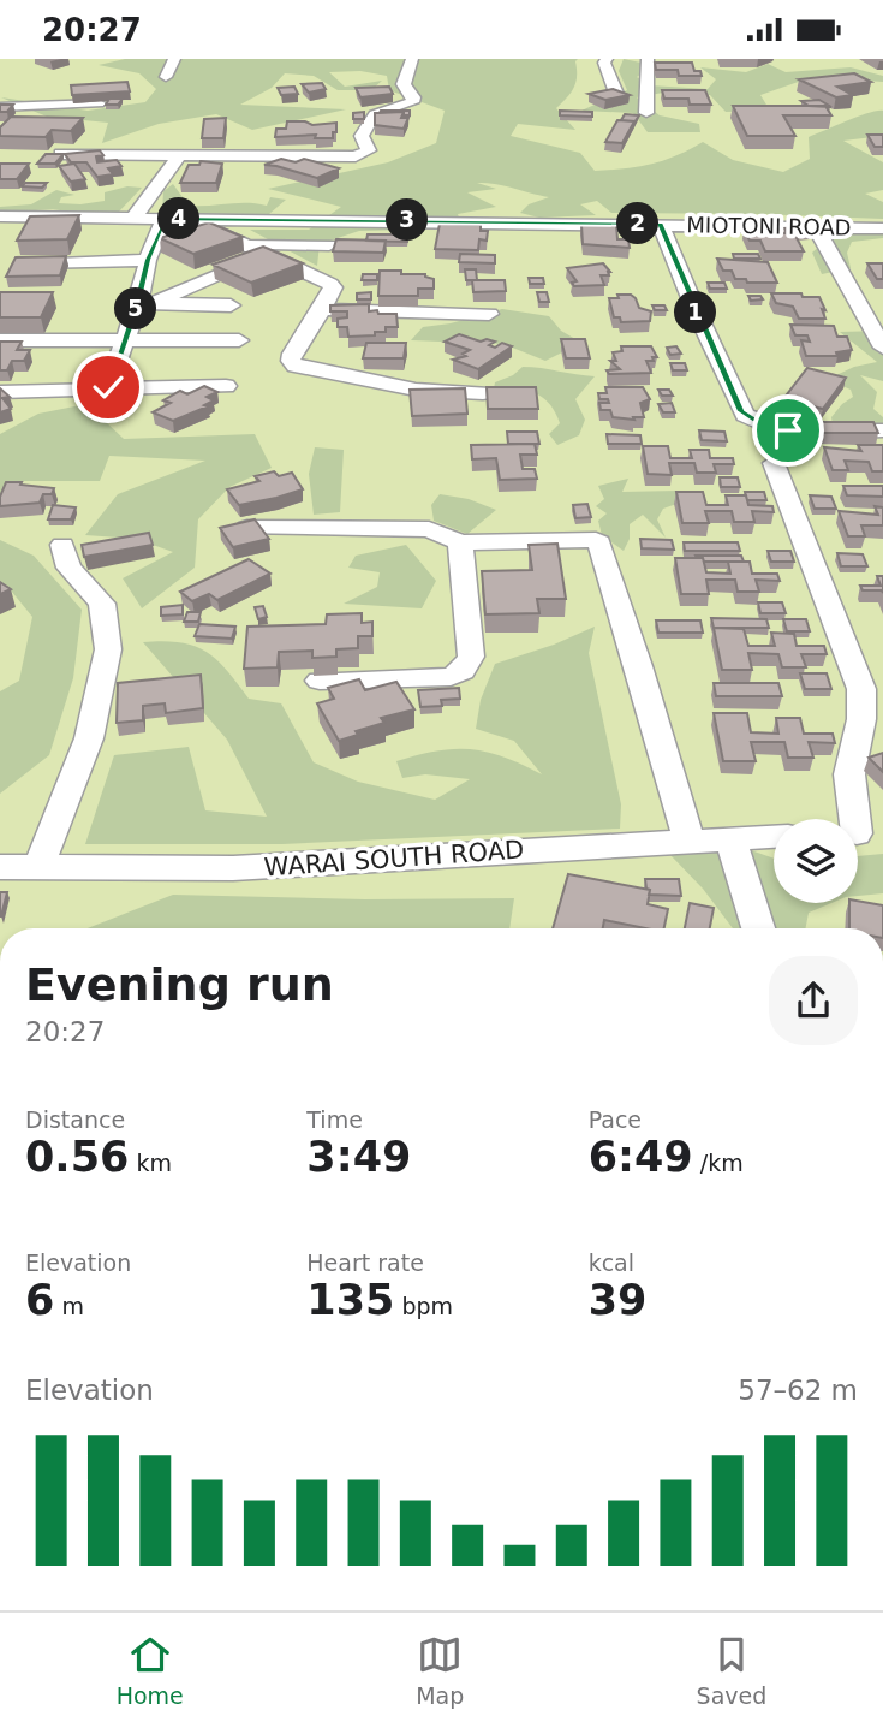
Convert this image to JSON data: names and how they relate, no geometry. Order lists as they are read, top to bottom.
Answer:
{
  "streets": {
    "street": ["MIOTONI ROAD", "WARAI SOUTH ROAD"]
  },
  "page": {
    "status": "20:27",
    "pins": [
      "4",
      "3",
      "2",
      "5",
      "1"
    ],
    "heading": ["Evening run", "20:27"],
    "stats": [
      ["Distance", "0.56 km"],
      ["Time", "3:49"],
      ["Pace", "6:49 /km"],
      ["Elevation", "6 m"],
      ["Heart rate", "135 bpm"],
      ["kcal", "39"]
    ],
    "chart": ["Elevation", "57–62 m"],
    "tabs": ["Home", "Map", "Saved"]
  }
}
